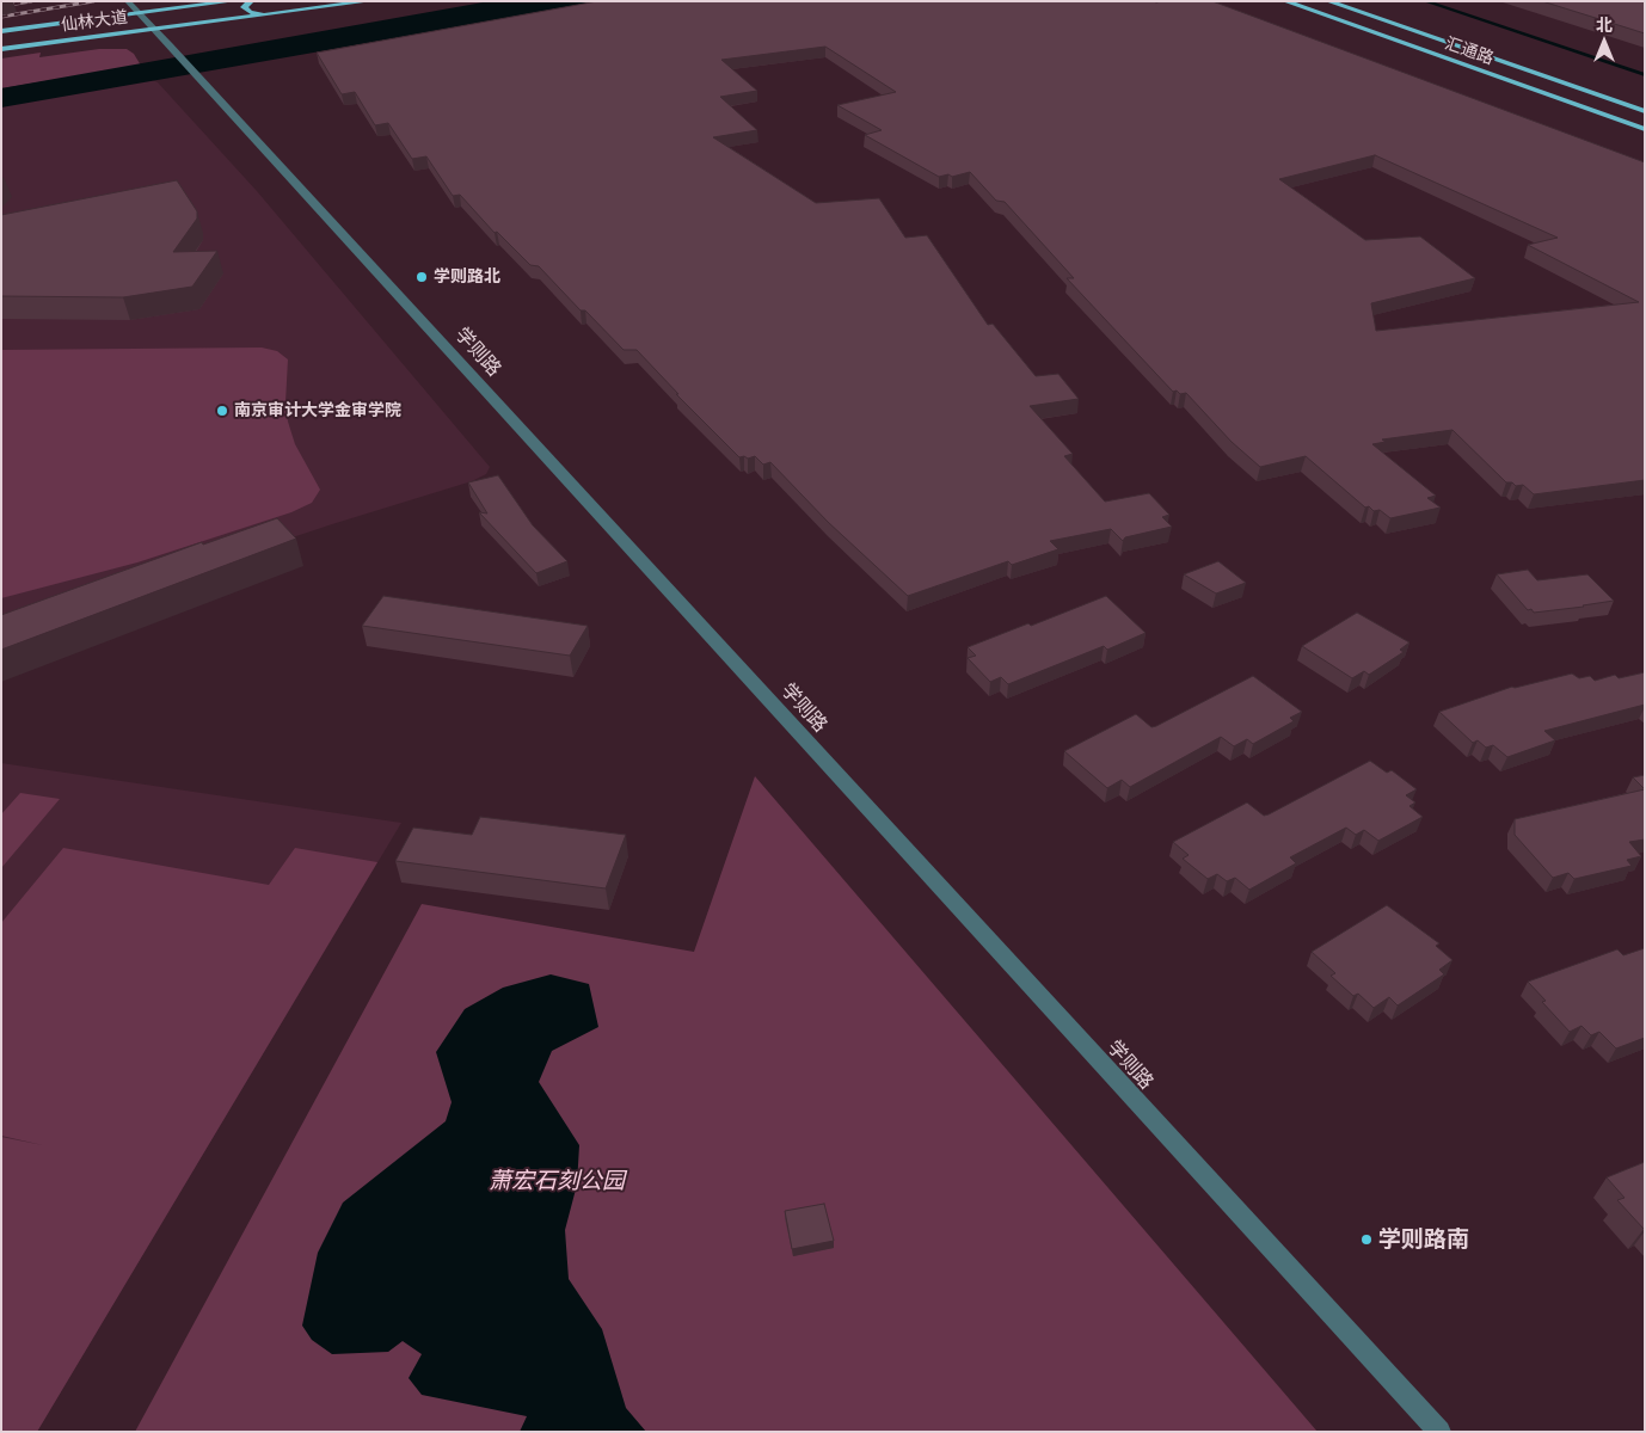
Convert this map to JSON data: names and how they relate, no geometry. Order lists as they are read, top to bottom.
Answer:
{
  "streets": {
    "main road": ["仙林大道", "汇通路"],
    "street": ["学则路"]
  },
  "crossings": [
    ["仙林大道", "学则路"]
  ],
  "parks": ["萧宏石刻公园"],
  "places": ["学则路北", "南京审计大学金审学院", "学则路南"],
  "north": "top"
}
